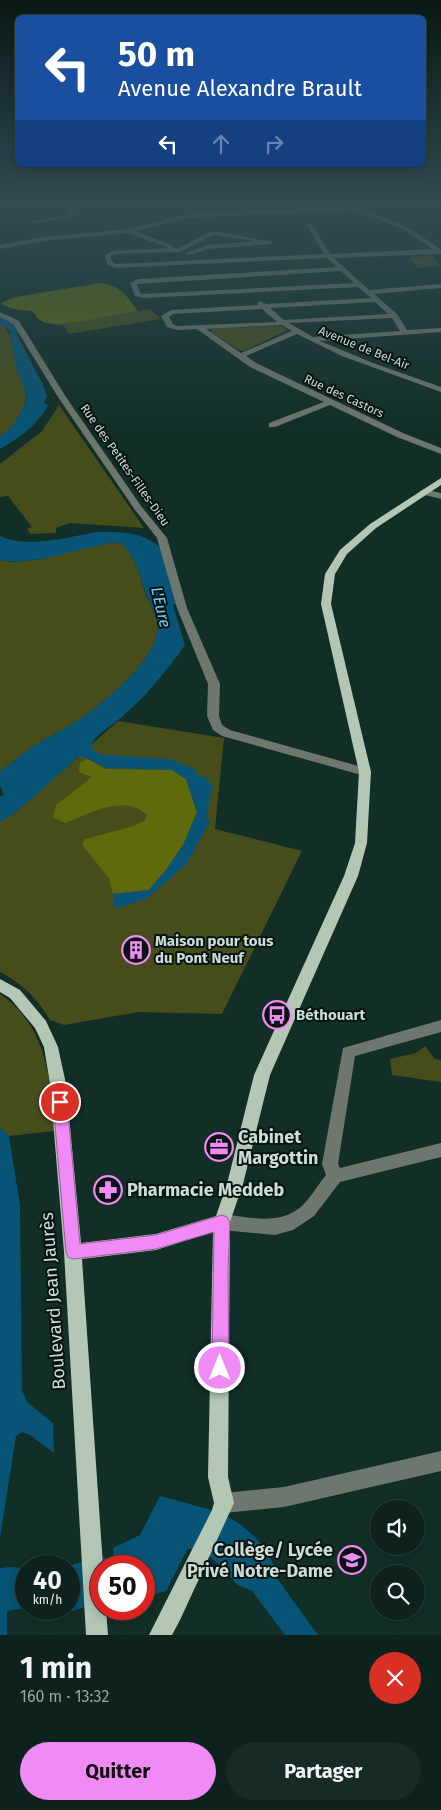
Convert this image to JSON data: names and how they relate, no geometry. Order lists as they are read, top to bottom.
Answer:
{
  "streets": {
    "main road": ["Boulevard Jean Jaurès"],
    "street": ["Avenue de Bel-Air", "Rue des Castors", "Rue des Petites-Filles-Dieu"]
  },
  "water": ["L'Eure"],
  "places": {
    "building": ["Maison pour tous du Pont Neuf"],
    "bus stop": ["Béthouart"],
    "office": ["Cabinet Margottin"],
    "pharmacy": ["Pharmacie Meddeb"],
    "school or university": ["Collège/ Lycée Privé Notre-Dame"]
  },
  "page": {
    "turn": ["50 m", "Avenue Alexandre Brault"],
    "speed": "40 km/h",
    "limit": "50",
    "heading": ["1 min", "160 m · 13:32"],
    "buttons": ["Quitter", "Partager"]
  }
}
